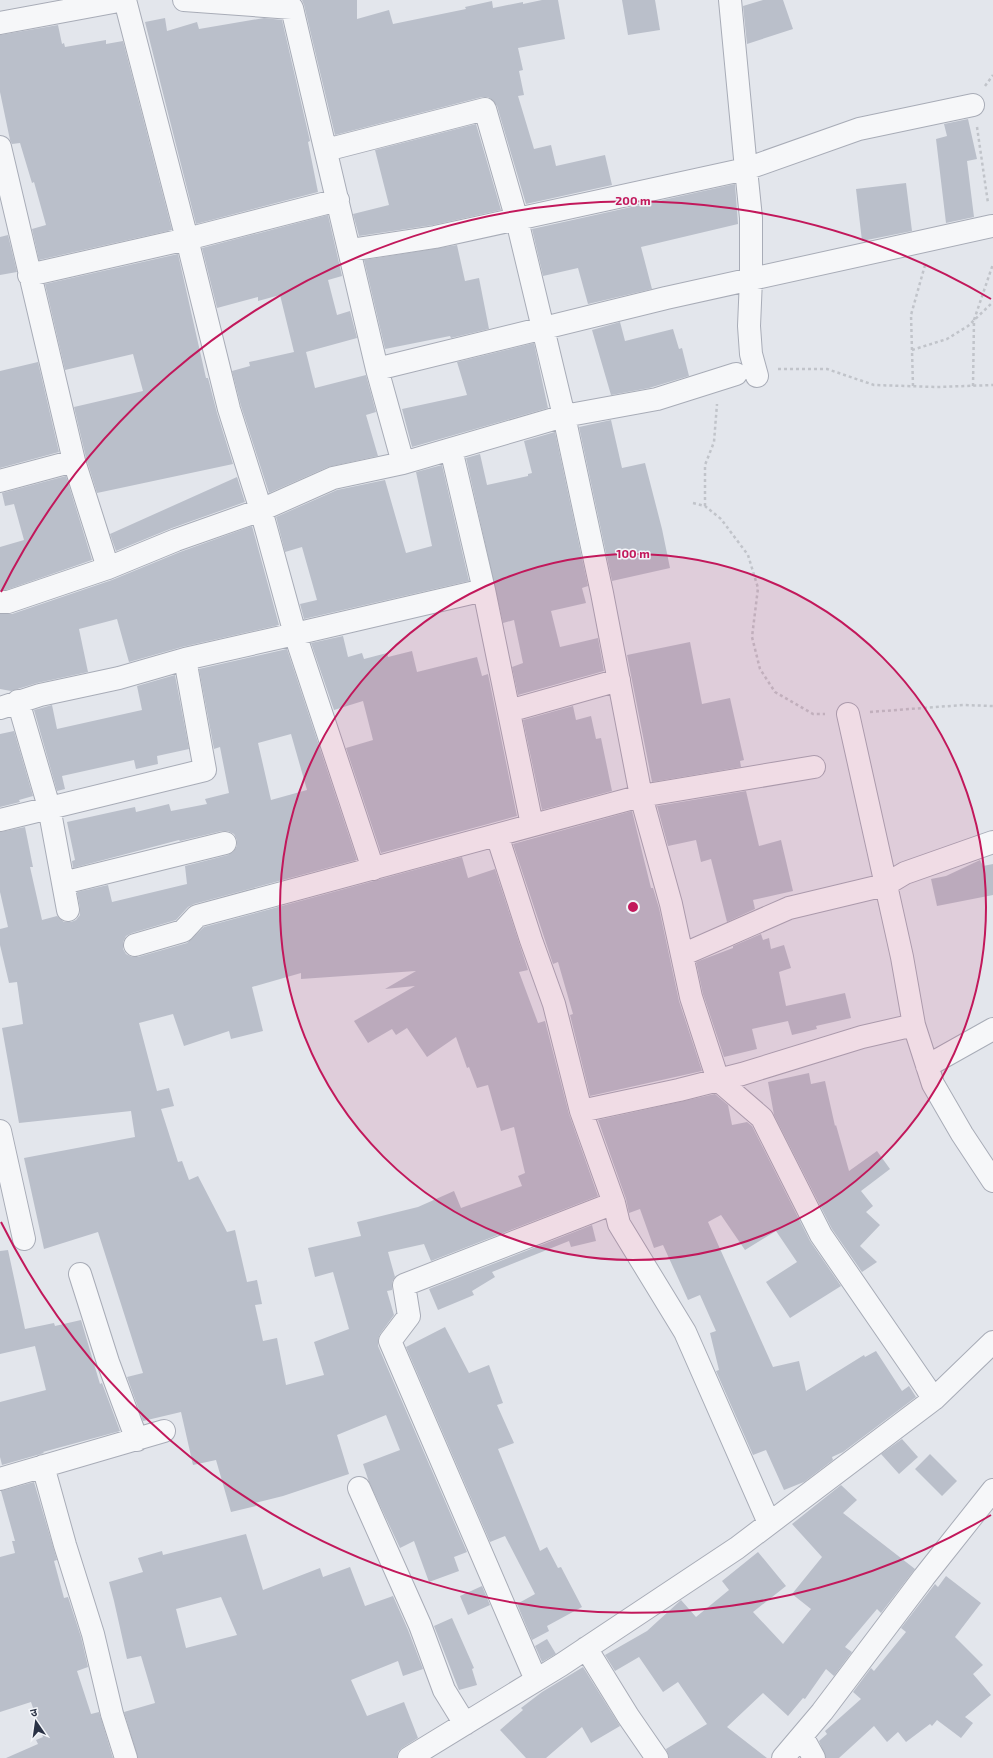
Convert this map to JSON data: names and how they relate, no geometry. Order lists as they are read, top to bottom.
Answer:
{
  "north": "top",
  "rings": ["200 m", "100 m"]
}
